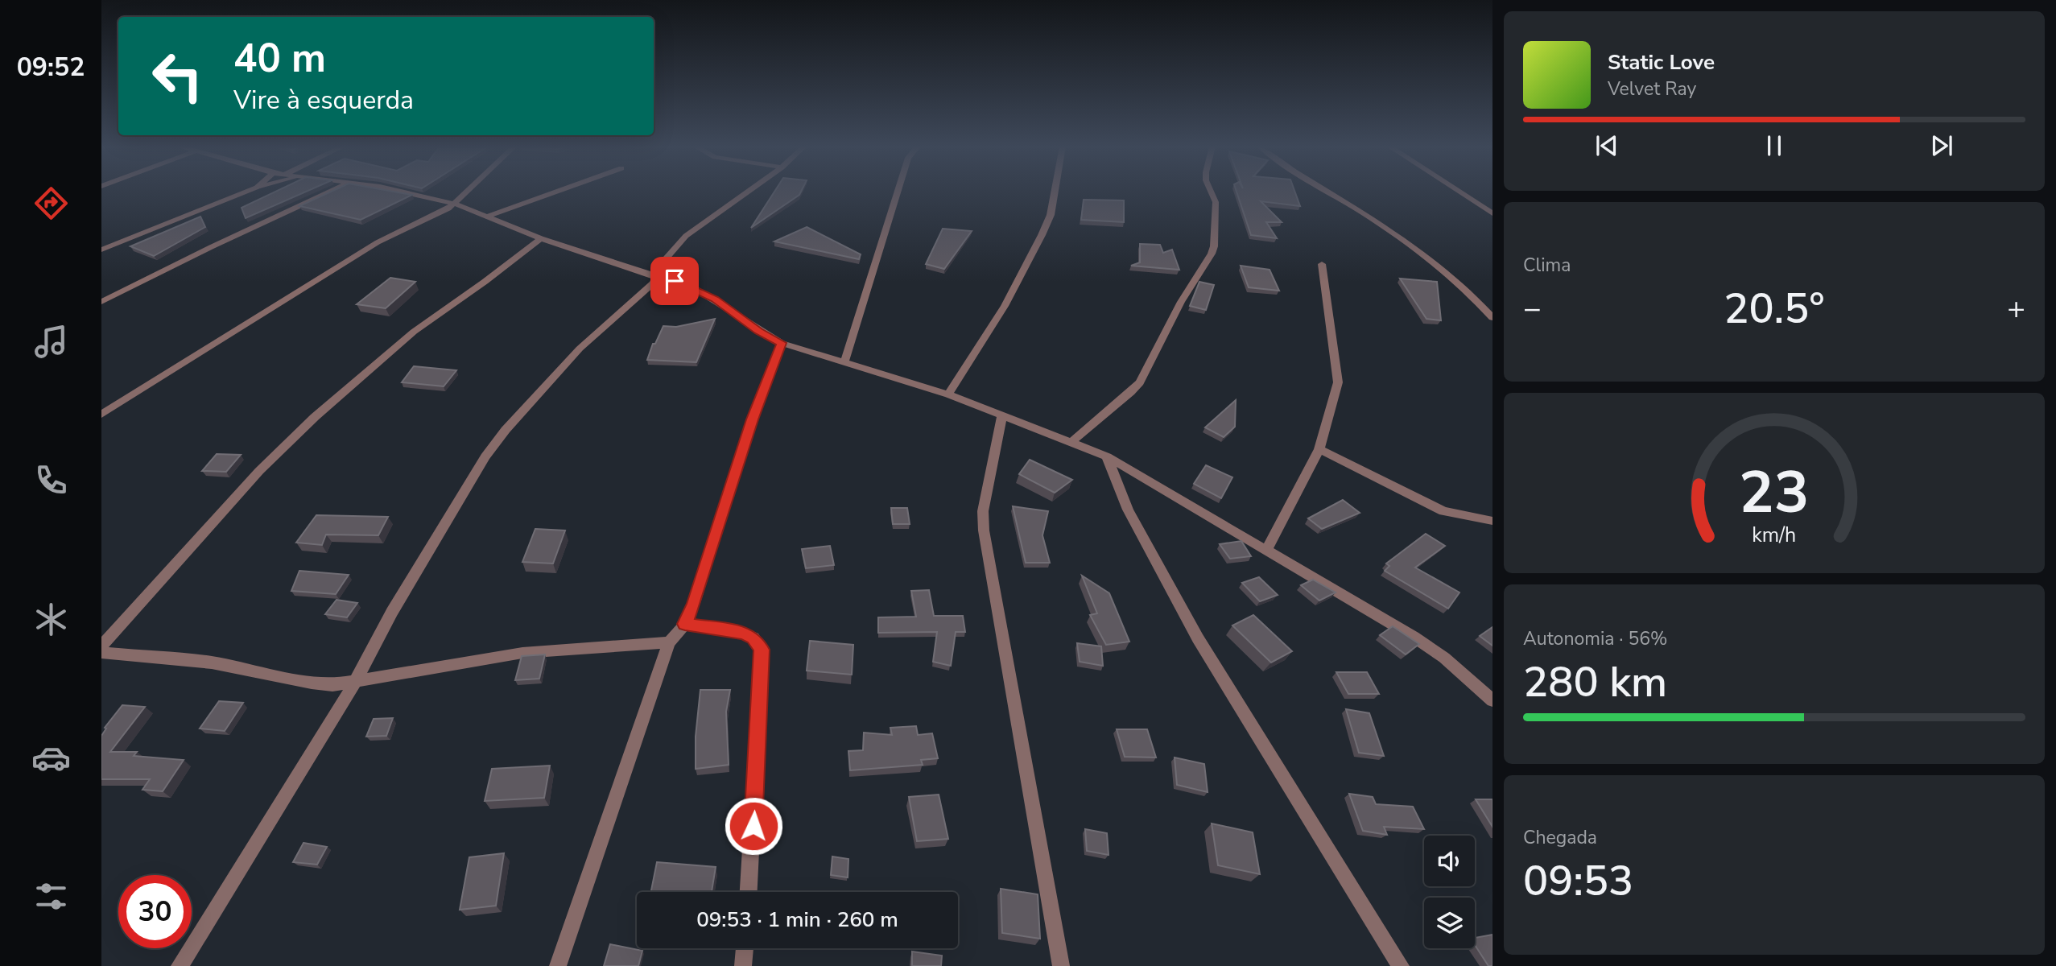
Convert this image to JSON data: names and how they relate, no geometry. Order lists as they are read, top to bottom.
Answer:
{
  "page": {
    "tabs": "09:52",
    "turn": ["40 m", "Vire à esquerda"],
    "song": ["Static Love", "Velvet Ray"],
    "tile": [
      "Clima",
      ["Autonomia · 56%", "280 km"],
      ["Chegada", "09:53"]
    ],
    "heat": ["−", "20.5°", "+"],
    "limit": "30",
    "trip": "09:53 · 1 min · 260 m",
    "gauge": ["23", "km/h"]
  }
}
